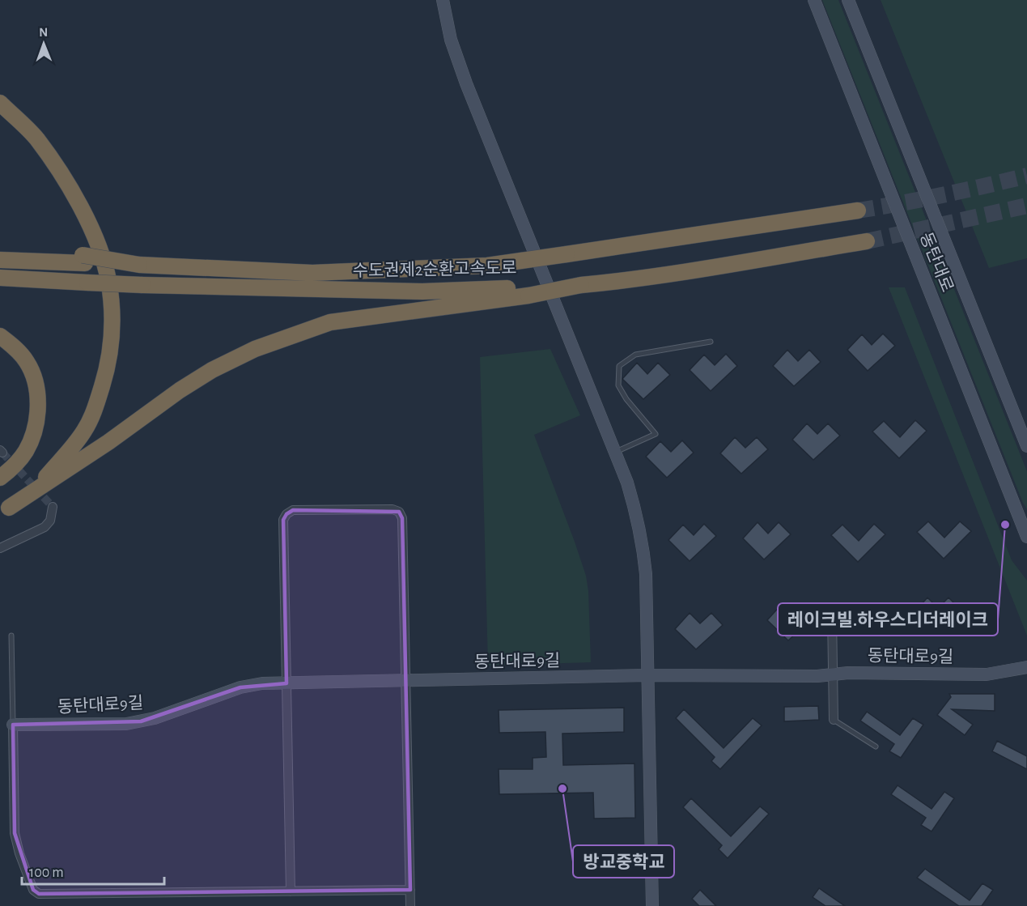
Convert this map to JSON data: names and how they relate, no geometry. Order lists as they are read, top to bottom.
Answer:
{
  "streets": {
    "highway": ["수도권제2순환고속도로"],
    "street": ["동탄대로", "동탄대로9길"]
  },
  "places": ["레이크빌.하우스디더레이크", "방교중학교"],
  "scale_bar": "100 m",
  "north": "top"
}
